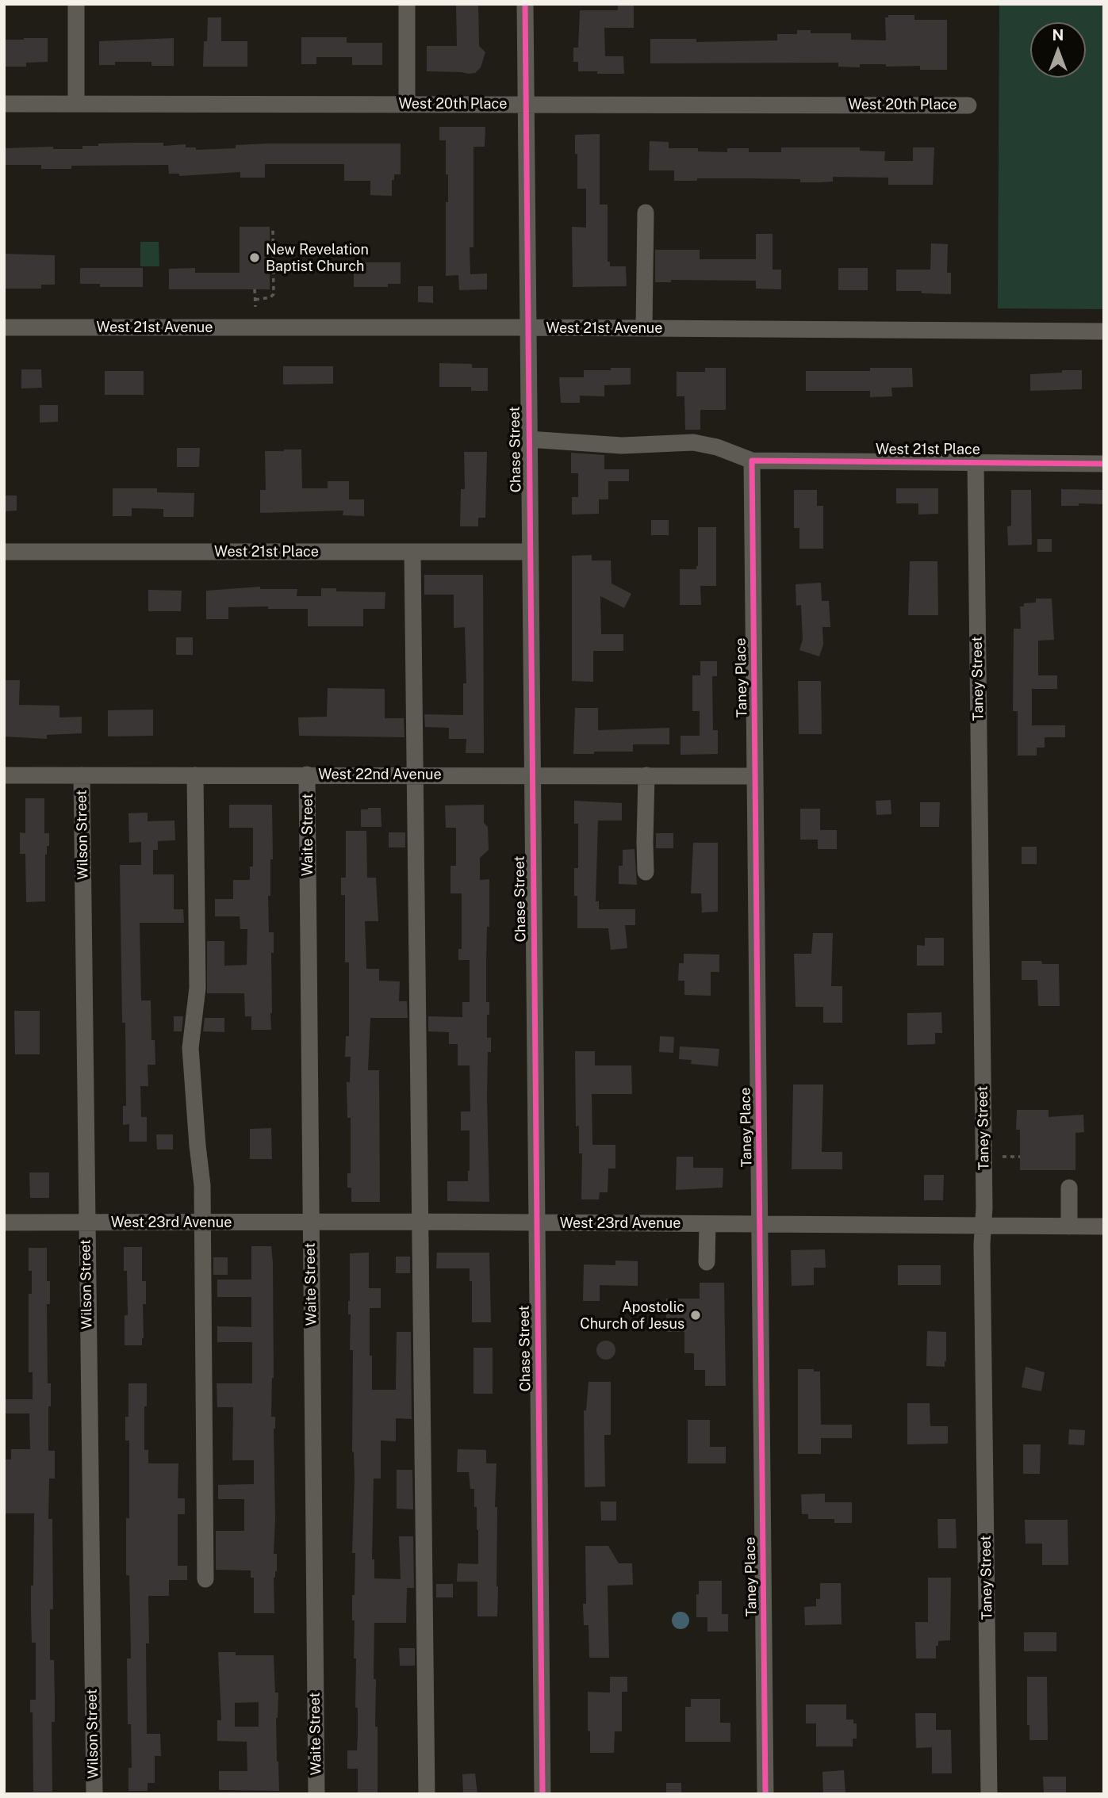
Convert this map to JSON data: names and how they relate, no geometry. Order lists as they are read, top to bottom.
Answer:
{
  "streets": {
    "street": [
      "West 20th Place",
      "West 21st Avenue",
      "Chase Street",
      "West 21st Place",
      "Taney Place",
      "Taney Street",
      "West 22nd Avenue",
      "Wilson Street",
      "Waite Street",
      "West 23rd Avenue"
    ]
  },
  "crossings": [
    ["West 20th Place", "Chase Street"],
    ["West 21st Avenue", "Chase Street"],
    ["Chase Street", "West 21st Place"],
    ["Chase Street", "West 22nd Avenue"],
    ["Chase Street", "West 23rd Avenue"],
    ["West 21st Place", "Taney Place"],
    ["West 21st Place", "Taney Street"],
    ["Taney Place", "West 22nd Avenue"],
    ["Taney Place", "West 23rd Avenue"],
    ["Taney Street", "West 23rd Avenue"],
    ["West 22nd Avenue", "Wilson Street"],
    ["West 22nd Avenue", "Waite Street"],
    ["Wilson Street", "West 23rd Avenue"],
    ["Waite Street", "West 23rd Avenue"]
  ],
  "places": ["New Revelation Baptist Church", "Apostolic Church of Jesus"],
  "north": "top"
}
